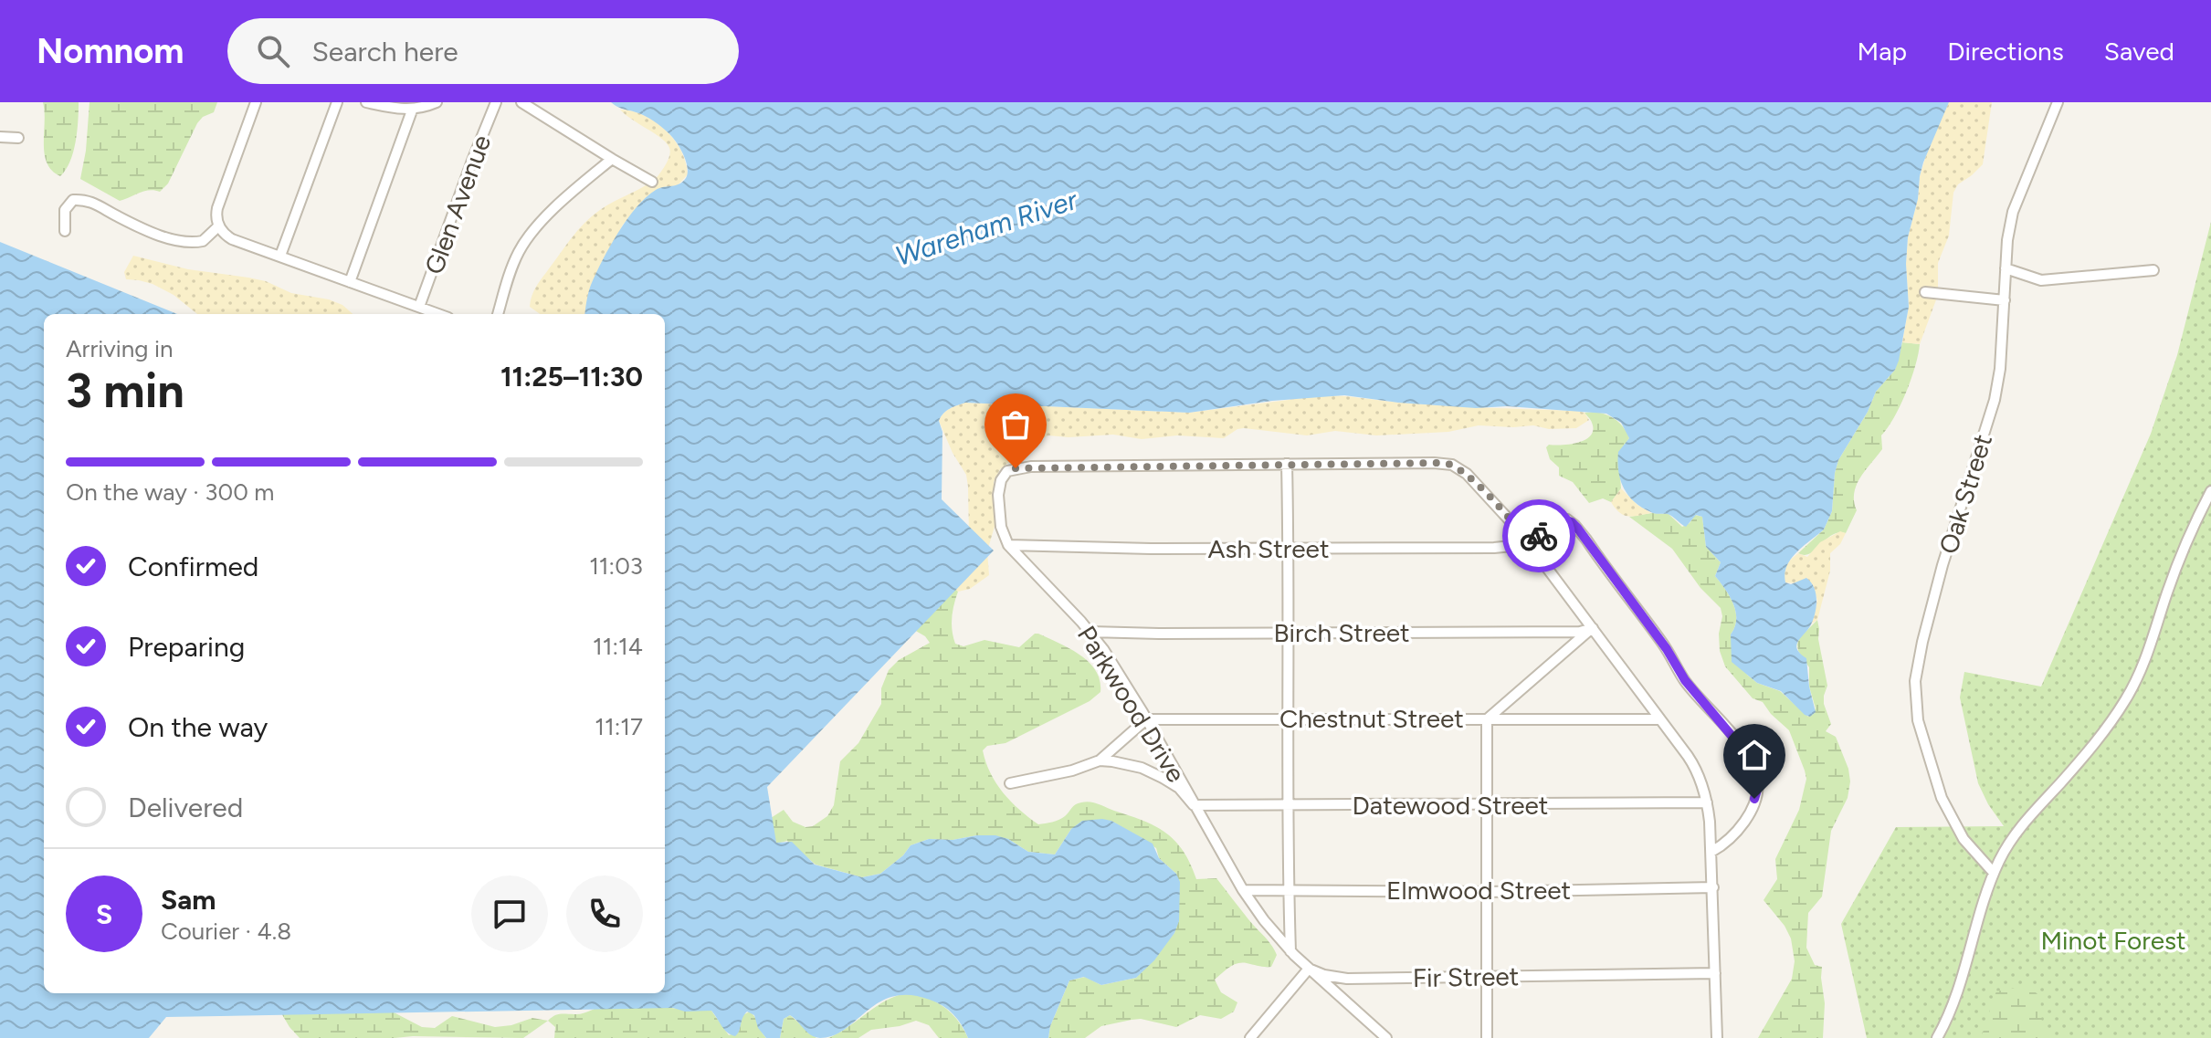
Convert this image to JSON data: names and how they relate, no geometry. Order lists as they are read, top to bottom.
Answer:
{
  "streets": {
    "street": [
      "Glen Avenue",
      "Oak Street",
      "Ash Street",
      "Birch Street",
      "Parkwood Drive",
      "Chestnut Street",
      "Datewood Street",
      "Elmwood Street",
      "Fir Street"
    ]
  },
  "crossings": [
    ["Ash Street", "Parkwood Drive"],
    ["Birch Street", "Parkwood Drive"],
    ["Parkwood Drive", "Chestnut Street"],
    ["Parkwood Drive", "Datewood Street"],
    ["Parkwood Drive", "Elmwood Street"],
    ["Parkwood Drive", "Fir Street"]
  ],
  "water": ["Wareham River"],
  "parks": ["Minot Forest"],
  "page": {
    "header": "Nomnom",
    "search": "Search here",
    "nav": ["Map", "Directions", "Saved"],
    "heading": ["3 min", "Arriving in", "11:25–11:30"],
    "panel": ["Sam", "Courier · 4.8"],
    "bar": "On the way · 300 m",
    "list": [
      ["Confirmed", "11:03"],
      ["Preparing", "11:14"],
      ["On the way", "11:17"],
      "Delivered"
    ],
    "round": "S"
  }
}
